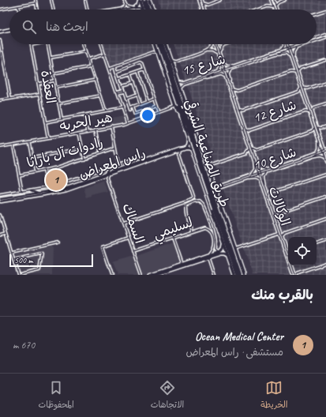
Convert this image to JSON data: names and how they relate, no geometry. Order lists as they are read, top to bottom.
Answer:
{
  "streets": {
    "highway": ["طريق الصناعية الشرقي"],
    "street": [
      "شارع 15",
      "العقدة",
      "شارع 12",
      "هير الحربه",
      "رادوات آل باراثا",
      "شارع 10",
      "راس المعراض",
      "الوكالات",
      "السماك",
      "لسليمي"
    ]
  },
  "crossings": [
    ["شارع 15", "طريق الصناعية الشرقي"],
    ["شارع 15", "الوكالات"],
    ["العقدة", "هير الحربه"],
    ["شارع 12", "الوكالات"],
    ["طريق الصناعية الشرقي", "شارع 10"],
    ["طريق الصناعية الشرقي", "راس المعراض"],
    ["شارع 10", "الوكالات"],
    ["السماك", "لسليمي"]
  ],
  "scale_bar": "500 m",
  "page": {
    "search": "ابحث هنا",
    "pins": "1",
    "scale": "500 m",
    "heading": "بالقرب منك",
    "list": [
      {
        "mark": "1",
        "name": "Ocean Medical Center",
        "note": "مستشفى · راس المعراض",
        "value": "670 m"
      }
    ],
    "nav": ["الخريطة", "الاتجاهات", "المحفوظات"]
  }
}
